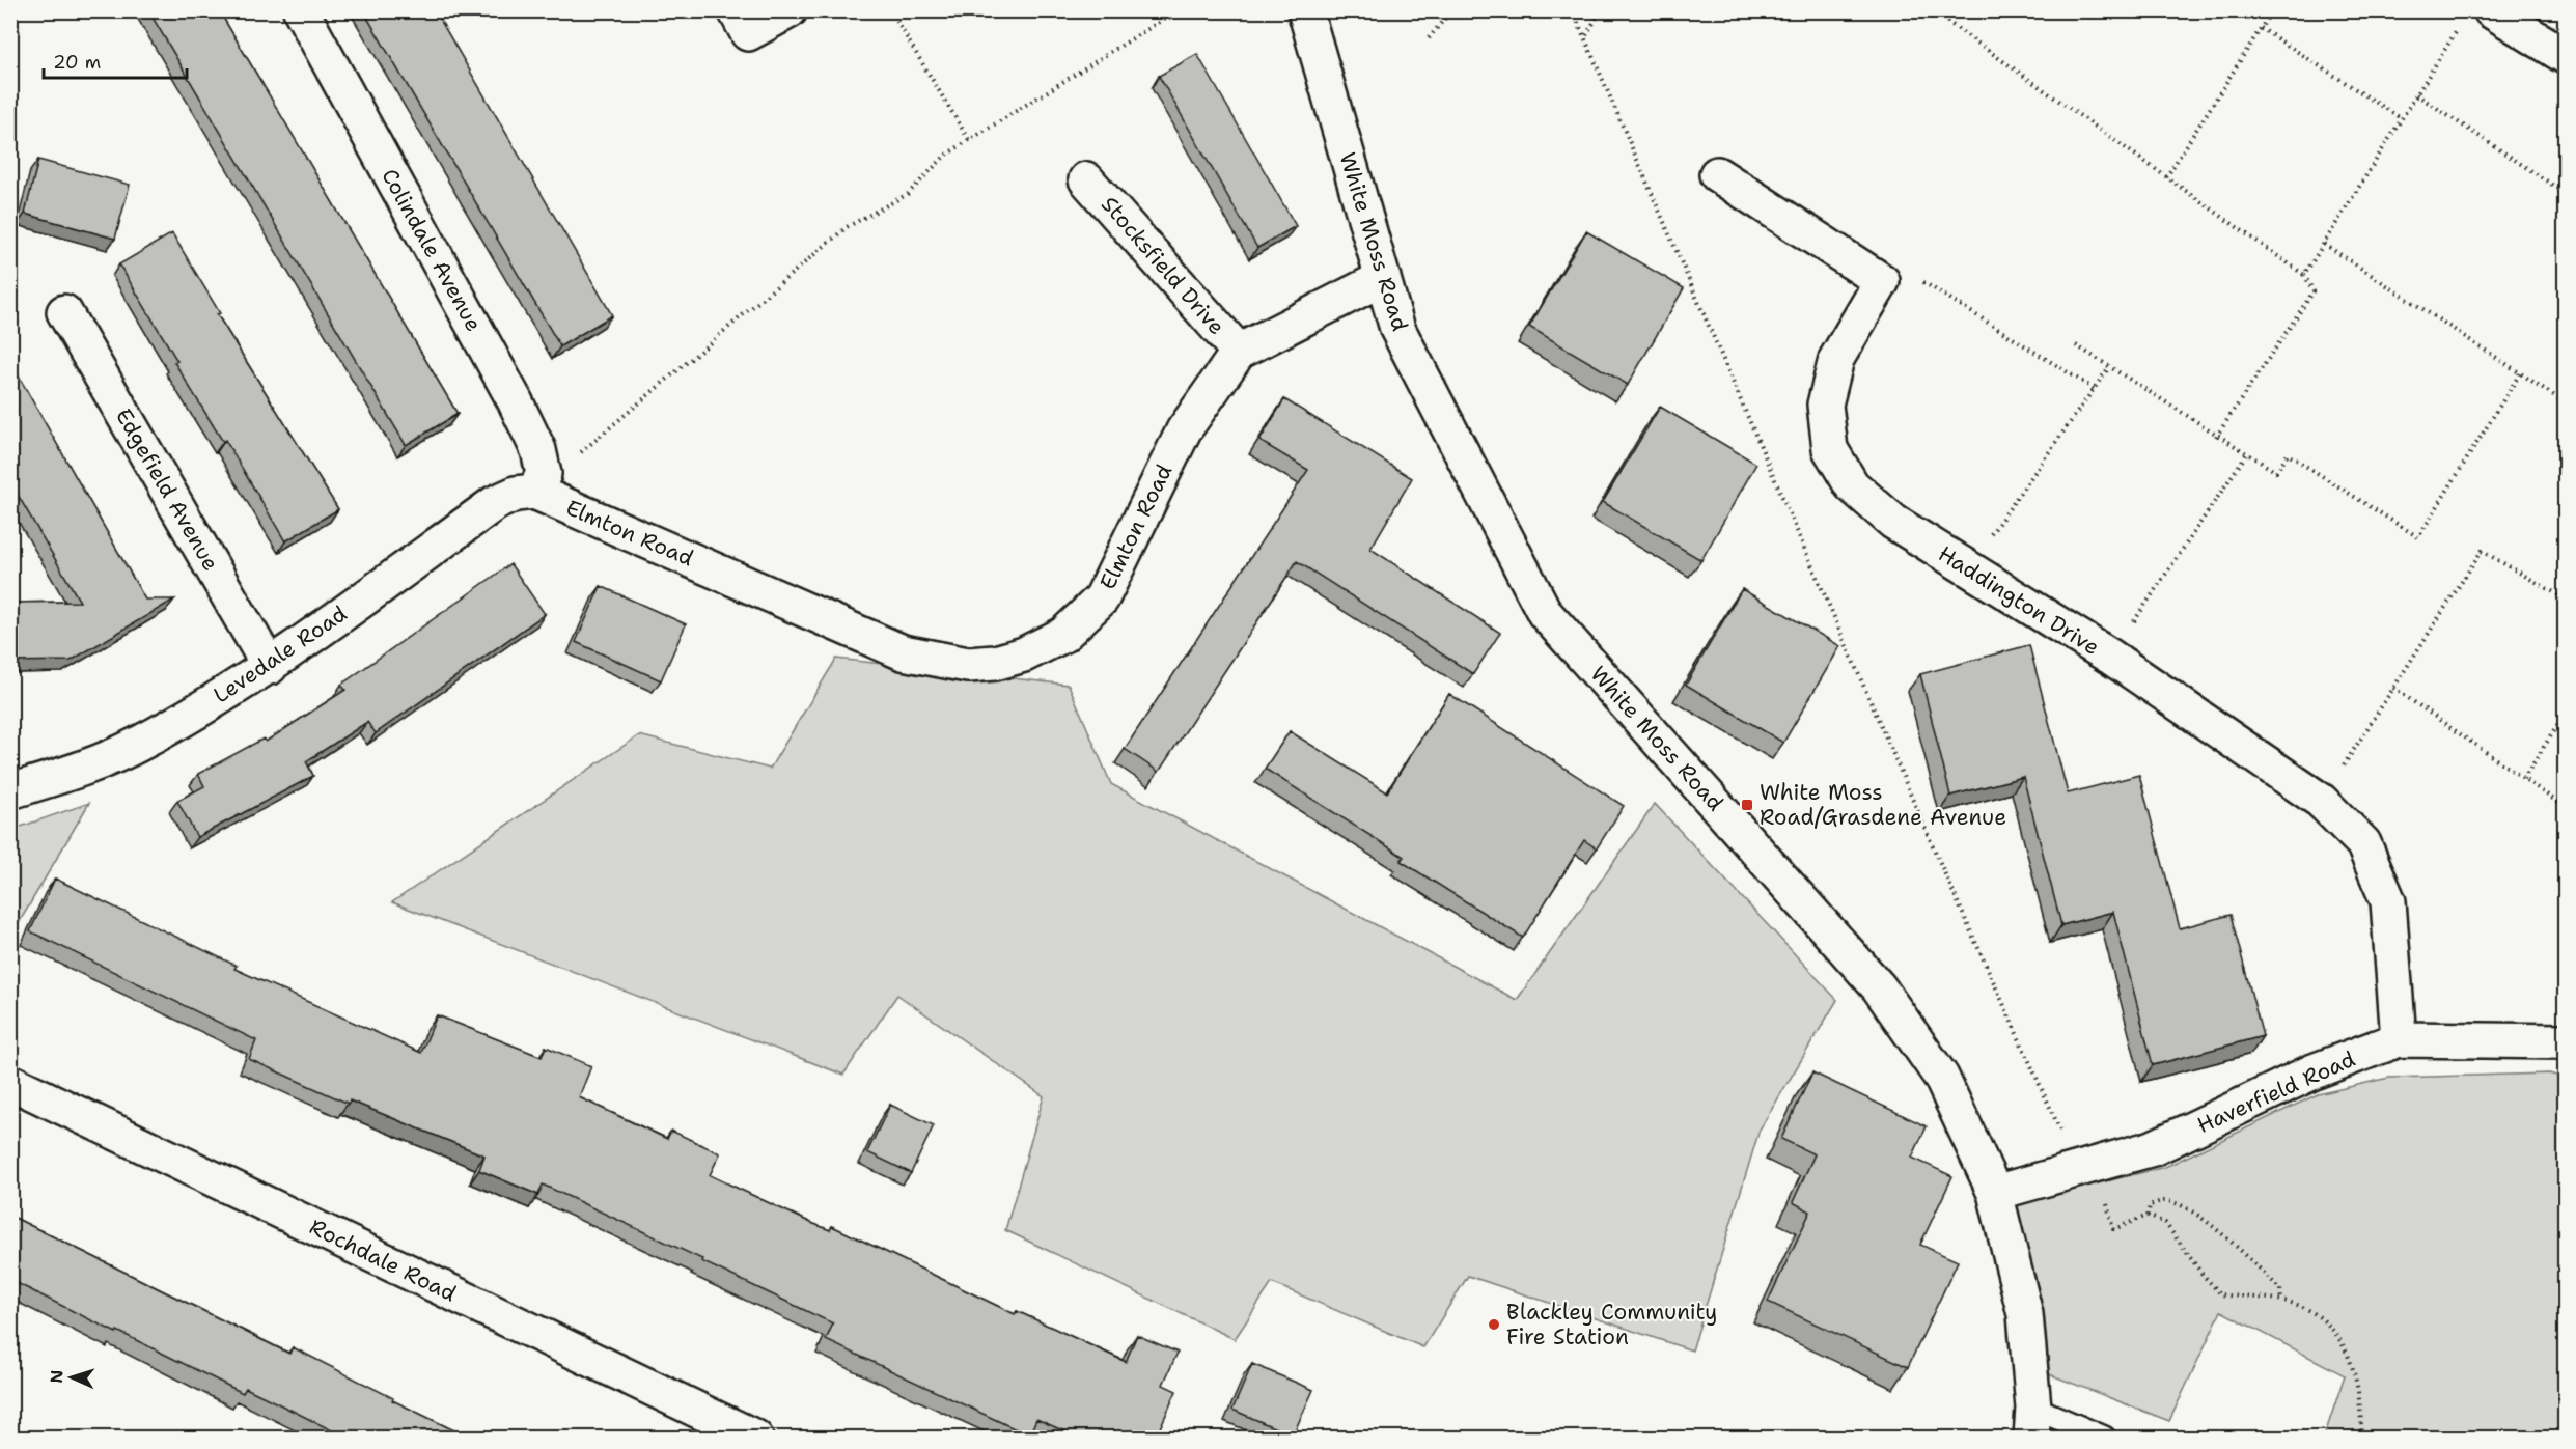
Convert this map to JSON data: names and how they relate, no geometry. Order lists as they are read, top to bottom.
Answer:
{
  "streets": {
    "street": [
      "White Moss Road",
      "Colindale Avenue",
      "Stocksfield Drive",
      "Edgefield Avenue",
      "Elmton Road",
      "Haddington Drive",
      "Levedale Road",
      "Haverfield Road",
      "Rochdale Road"
    ]
  },
  "crossings": [
    ["White Moss Road", "Elmton Road"],
    ["White Moss Road", "Haverfield Road"],
    ["Stocksfield Drive", "Elmton Road"],
    ["Edgefield Avenue", "Levedale Road"],
    ["Elmton Road", "Levedale Road"],
    ["Haddington Drive", "Haverfield Road"]
  ],
  "places": {
    "transit": ["White Moss Road/Grasdene Avenue"],
    "other": ["Blackley Community Fire Station"]
  },
  "scale_bar": "20 m",
  "north": "left"
}
